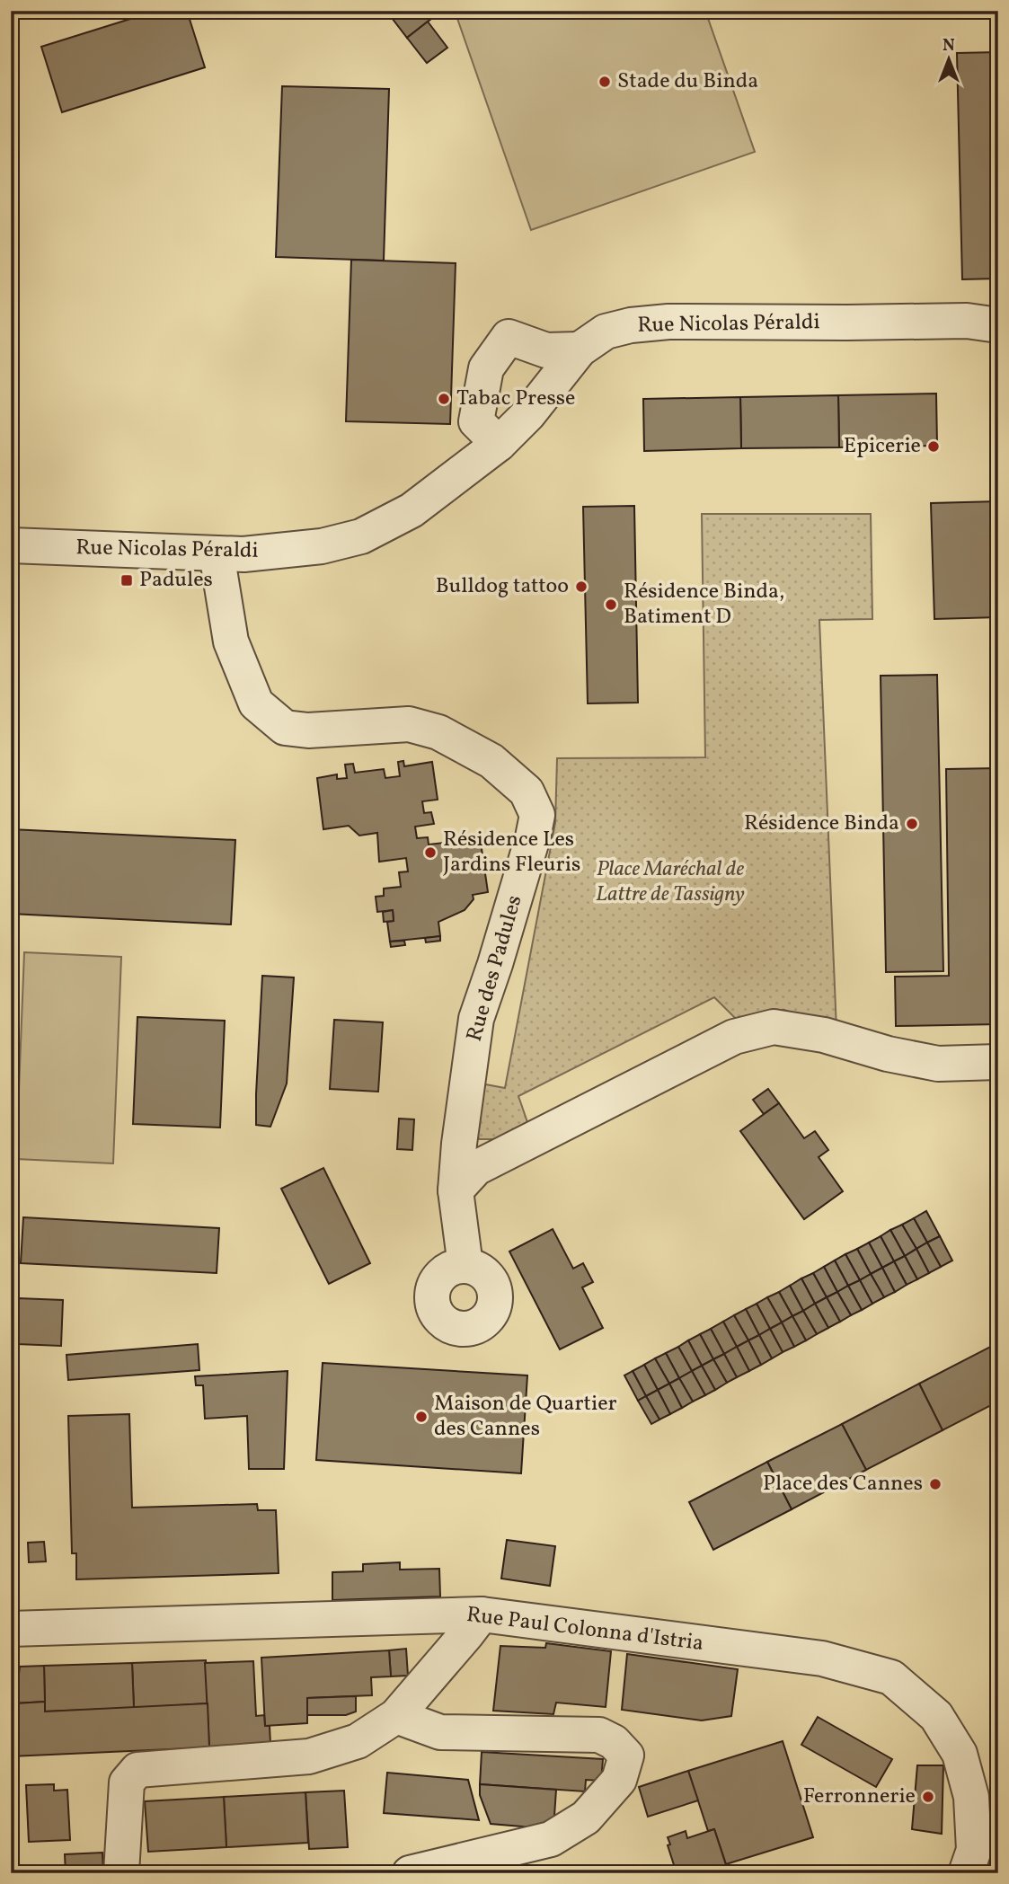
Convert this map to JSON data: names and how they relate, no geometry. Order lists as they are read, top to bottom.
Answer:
{
  "streets": {
    "street": ["Rue Nicolas Péraldi", "Rue des Padules", "Rue Paul Colonna d'Istria"]
  },
  "crossings": [
    ["Rue Nicolas Péraldi", "Rue des Padules"]
  ],
  "parks": ["Place Maréchal de Lattre de Tassigny"],
  "places": {
    "other": [
      "Stade du Binda",
      "Tabac Presse",
      "Epicerie",
      "Bulldog tattoo",
      "Résidence Binda, Batiment D",
      "Résidence Binda",
      "Résidence Les Jardins Fleuris",
      "Maison de Quartier des Cannes",
      "Place des Cannes",
      "Ferronnerie"
    ],
    "transit": ["Padules"]
  },
  "north": "top"
}
